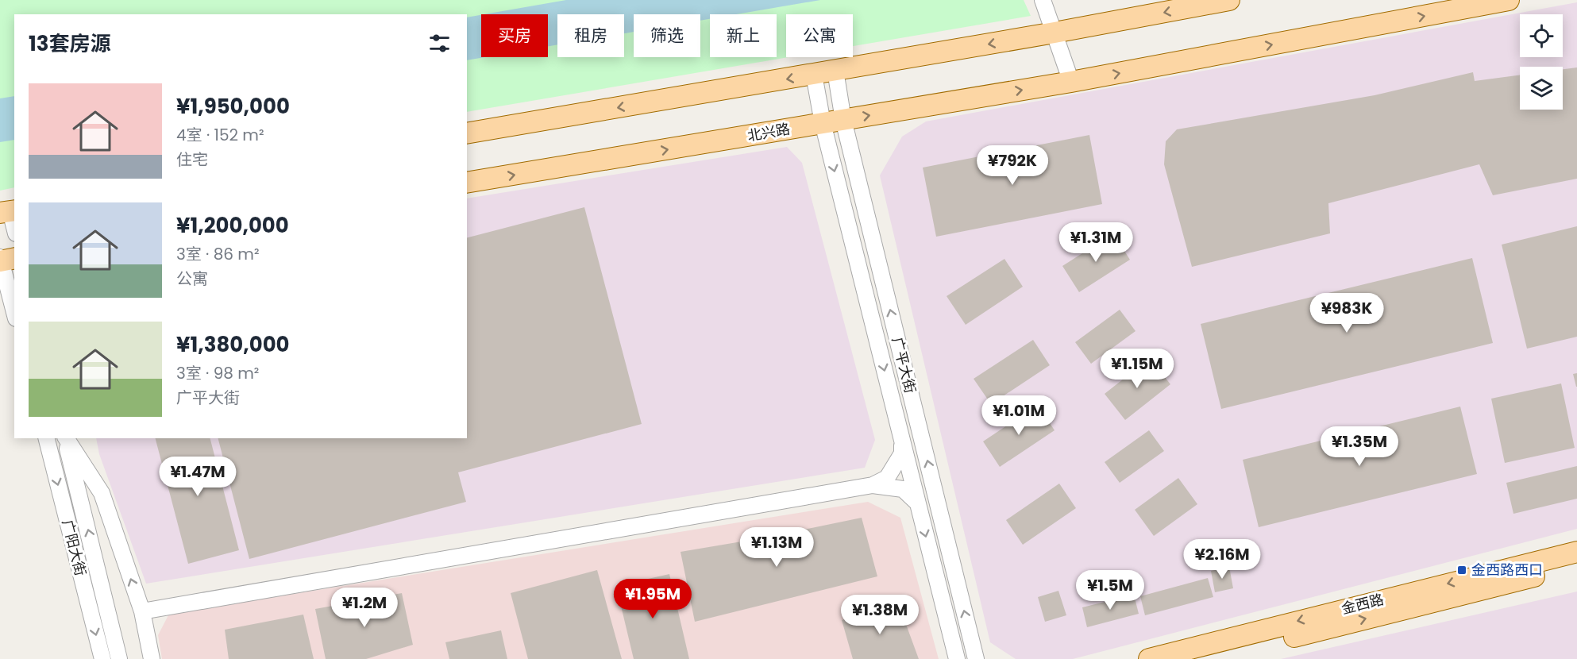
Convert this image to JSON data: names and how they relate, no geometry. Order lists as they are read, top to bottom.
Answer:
{
  "streets": {
    "main road": ["北兴路", "金西路"],
    "street": ["广平大街", "广阳大街"]
  },
  "crossings": [
    ["北兴路", "广平大街"]
  ],
  "places": {
    "transit": ["金西路西口"]
  },
  "page": {
    "chip": [
      "买房",
      "租房",
      "筛选",
      "新上",
      "公寓"
    ],
    "heading": "13套房源",
    "list": [
      {
        "name": "¥1,950,000",
        "note": "4室 · 152 m² · 住宅"
      },
      {
        "name": "¥1,200,000",
        "note": "3室 · 86 m² · 公寓"
      },
      {
        "name": "¥1,380,000",
        "note": "3室 · 98 m² · 广平大街"
      }
    ],
    "price": [
      "¥792K",
      "¥1.31M",
      "¥983K",
      "¥1.15M",
      "¥1.01M",
      "¥1.35M",
      "¥1.47M",
      "¥1.13M",
      "¥2.16M",
      "¥1.5M",
      "¥1.95M",
      "¥1.2M",
      "¥1.38M"
    ]
  }
}
